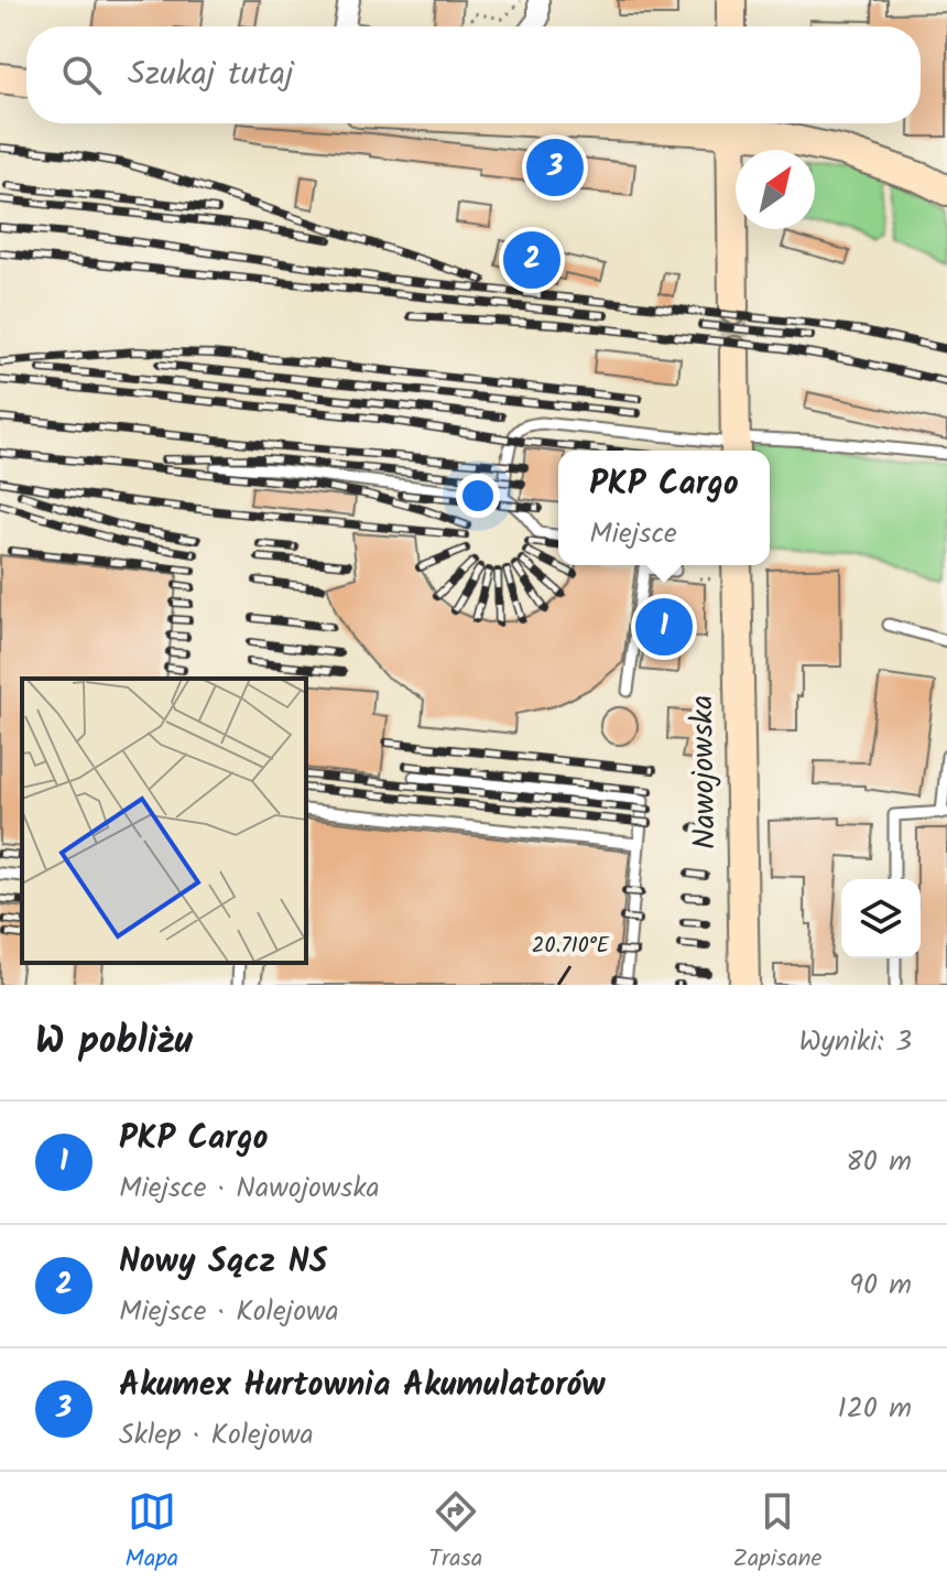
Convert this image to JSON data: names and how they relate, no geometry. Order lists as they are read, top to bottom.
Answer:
{
  "streets": {
    "street": ["Nawojowska"]
  },
  "north": "top right",
  "page": {
    "search": "Szukaj tutaj",
    "pins": ["3", "2", "1"],
    "popup": ["PKP Cargo", "Miejsce"],
    "heading": ["W pobliżu", "Wyniki: 3"],
    "list": [
      {
        "mark": "1",
        "name": "PKP Cargo",
        "note": "Miejsce · Nawojowska",
        "value": "80 m"
      },
      {
        "mark": "2",
        "name": "Nowy Sącz NS",
        "note": "Miejsce · Kolejowa",
        "value": "90 m"
      },
      {
        "mark": "3",
        "name": "Akumex Hurtownia Akumulatorów",
        "note": "Sklep · Kolejowa",
        "value": "120 m"
      }
    ],
    "nav": ["Mapa", "Trasa", "Zapisane"]
  },
  "coordinates": ["20.710°E"]
}
